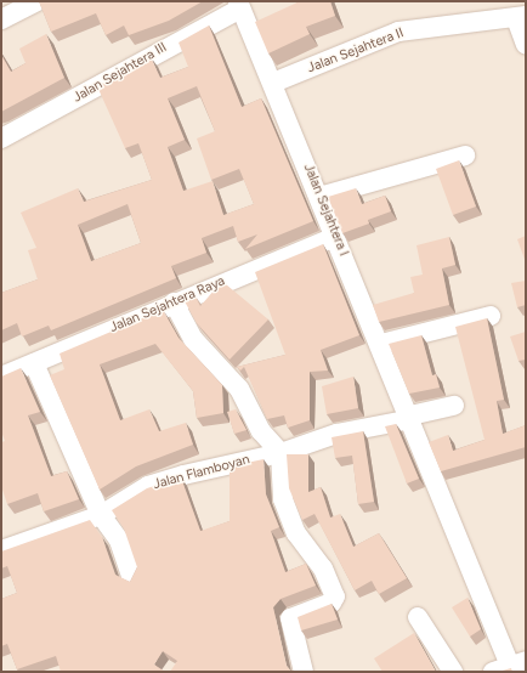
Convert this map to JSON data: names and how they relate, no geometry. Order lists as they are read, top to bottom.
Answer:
{
  "streets": {
    "street": [
      "Jalan Sejahtera II",
      "Jalan Sejahtera III",
      "Jalan Sejahtera I",
      "Jalan Sejahtera Raya",
      "Jalan Flamboyan"
    ]
  },
  "crossings": [
    ["Jalan Sejahtera II", "Jalan Sejahtera I"],
    ["Jalan Sejahtera III", "Jalan Sejahtera I"],
    ["Jalan Sejahtera I", "Jalan Sejahtera Raya"],
    ["Jalan Sejahtera I", "Jalan Flamboyan"]
  ]
}
